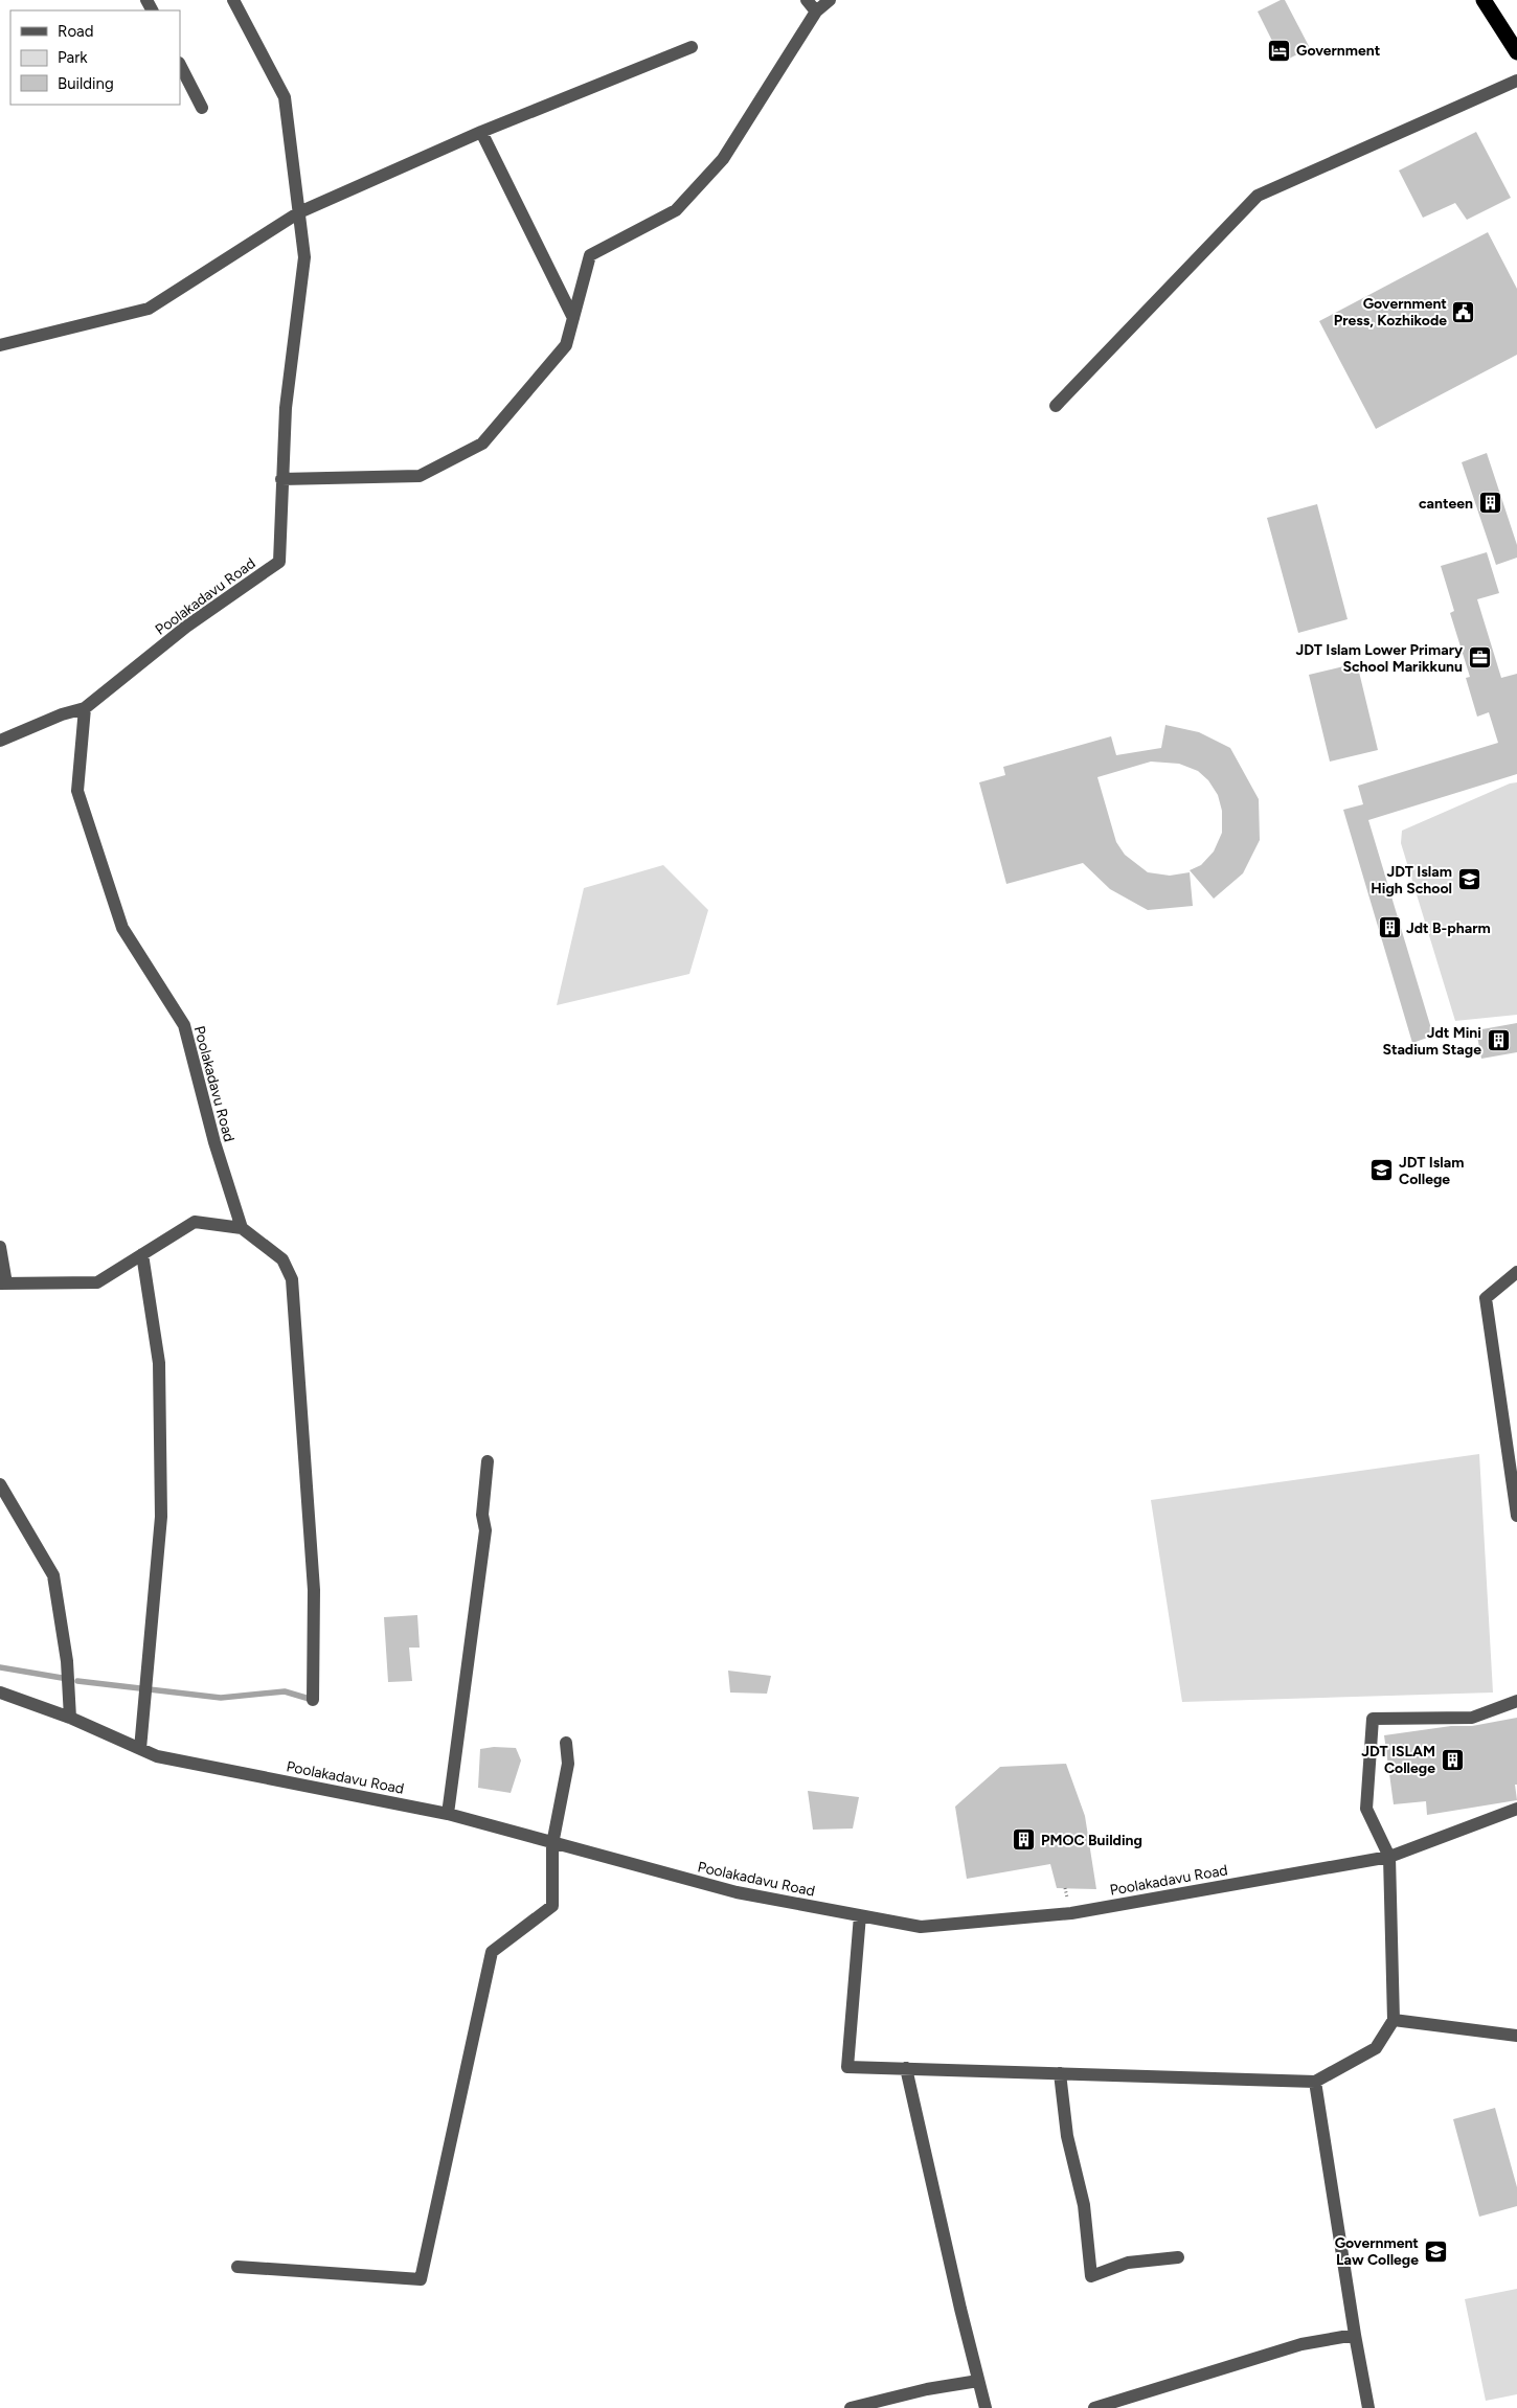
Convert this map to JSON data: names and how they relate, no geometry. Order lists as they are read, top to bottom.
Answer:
{
  "streets": {
    "street": ["Poolakadavu Road"]
  },
  "places": {
    "hotel": ["Government"],
    "public building": ["Government Press, Kozhikode"],
    "building": [
      "canteen",
      "Jdt B-pharm",
      "Jdt Mini Stadium Stage",
      "JDT ISLAM College",
      "PMOC Building"
    ],
    "office": ["JDT Islam Lower Primary School Marikkunu"],
    "school or university": ["JDT Islam High School", "JDT Islam College", "Government Law College"]
  },
  "legend": ["Road", "Park", "Building"]
}
